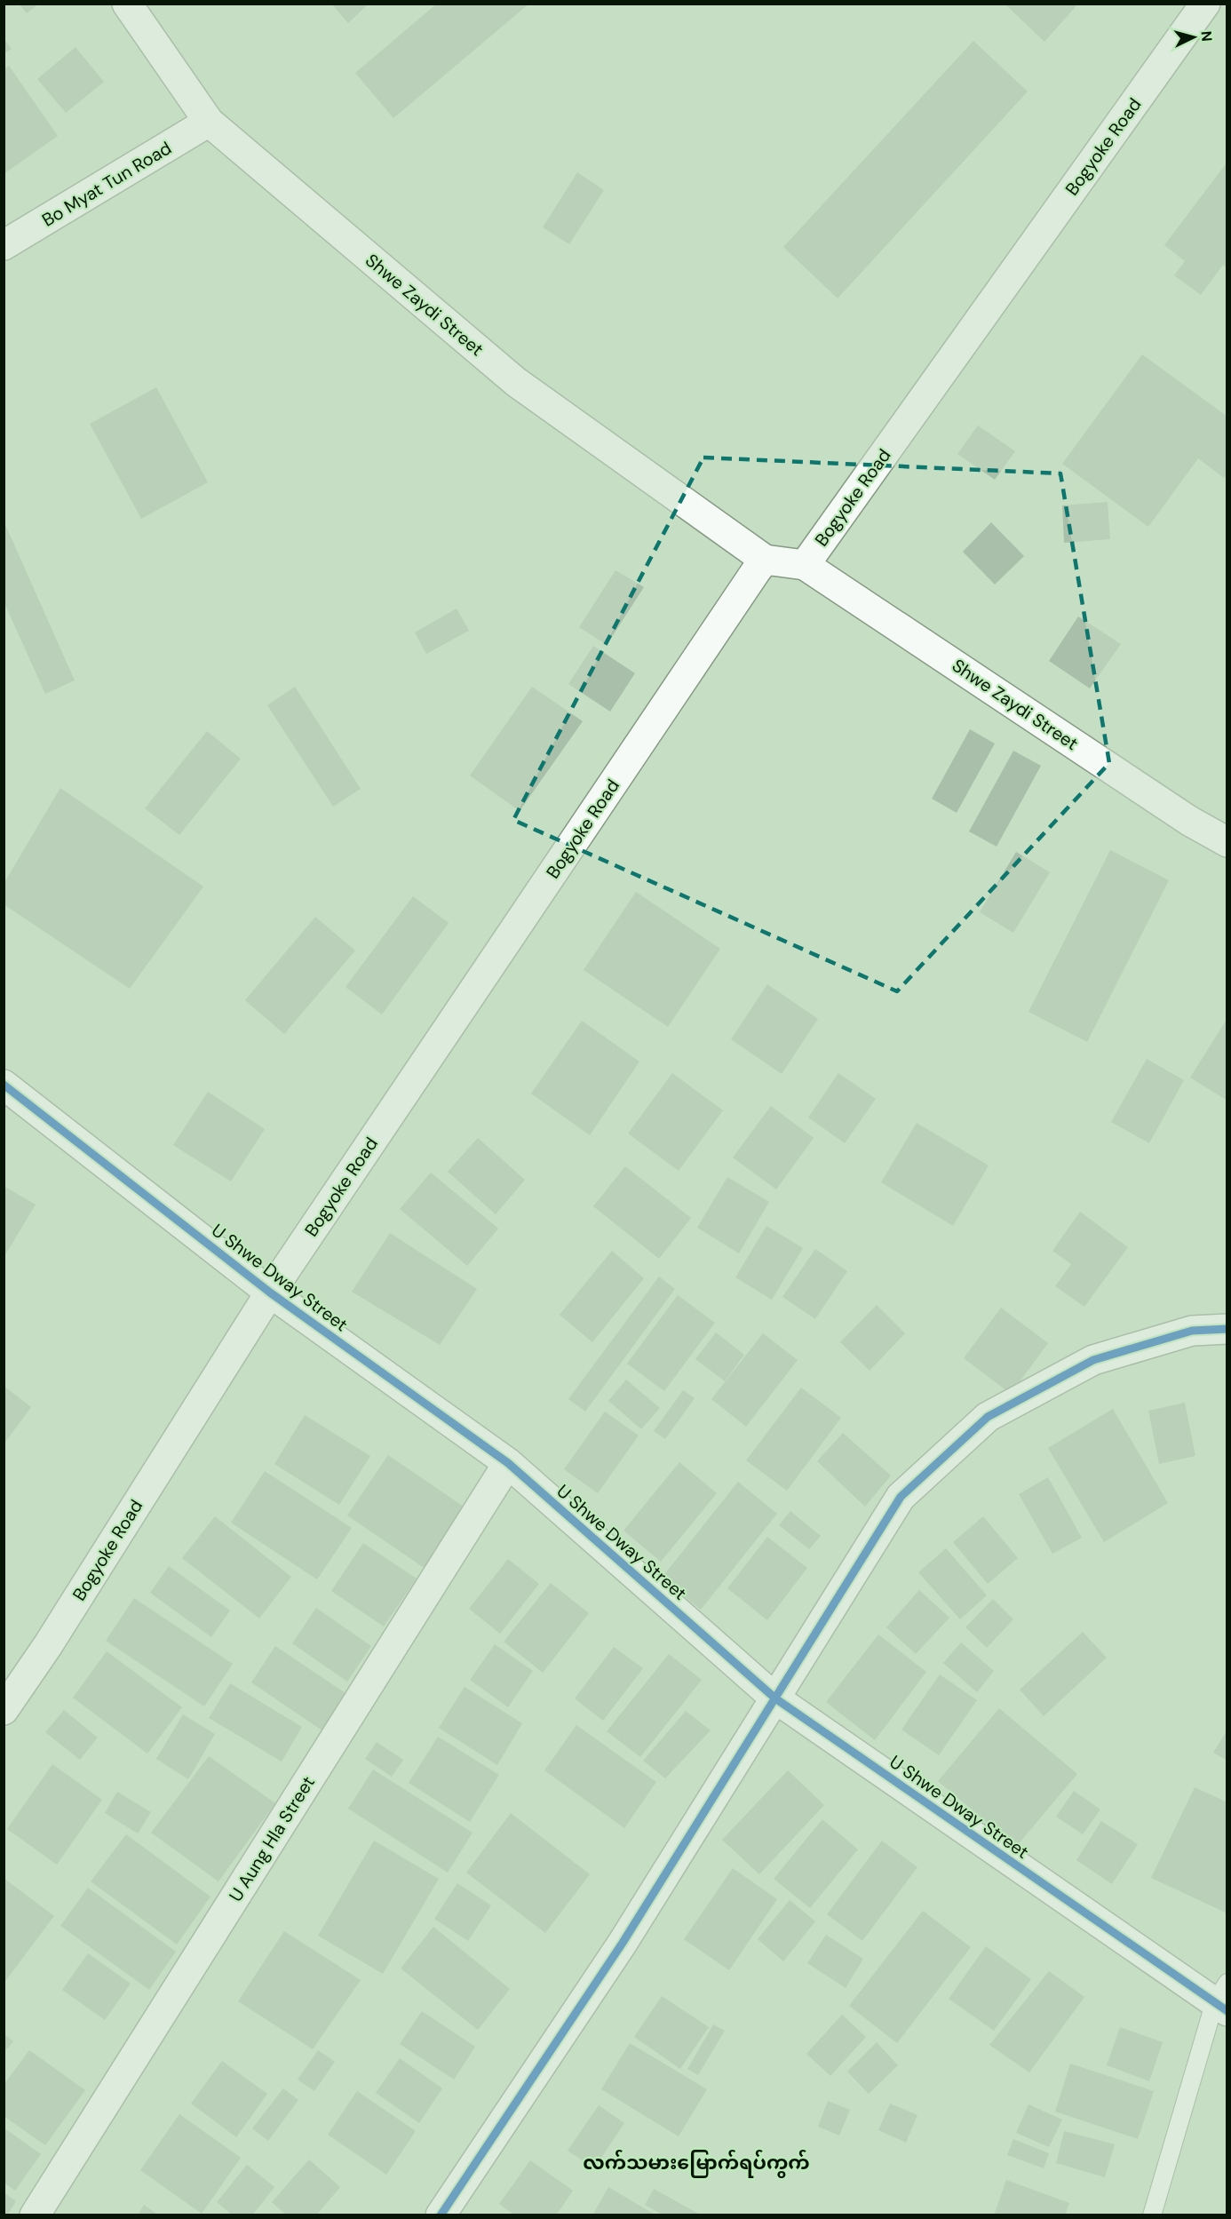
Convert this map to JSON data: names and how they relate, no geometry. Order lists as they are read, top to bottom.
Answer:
{
  "streets": {
    "street": [
      "Bogyoke Road",
      "Bo Myat Tun Road",
      "Shwe Zaydi Street",
      "U Shwe Dway Street",
      "U Aung Hla Street"
    ]
  },
  "crossings": [
    ["Bogyoke Road", "Shwe Zaydi Street"],
    ["Bogyoke Road", "U Shwe Dway Street"],
    ["Bo Myat Tun Road", "Shwe Zaydi Street"],
    ["U Shwe Dway Street", "U Aung Hla Street"]
  ],
  "districts": ["လက်သမားမြောက်ရပ်ကွက်"],
  "north": "right"
}
